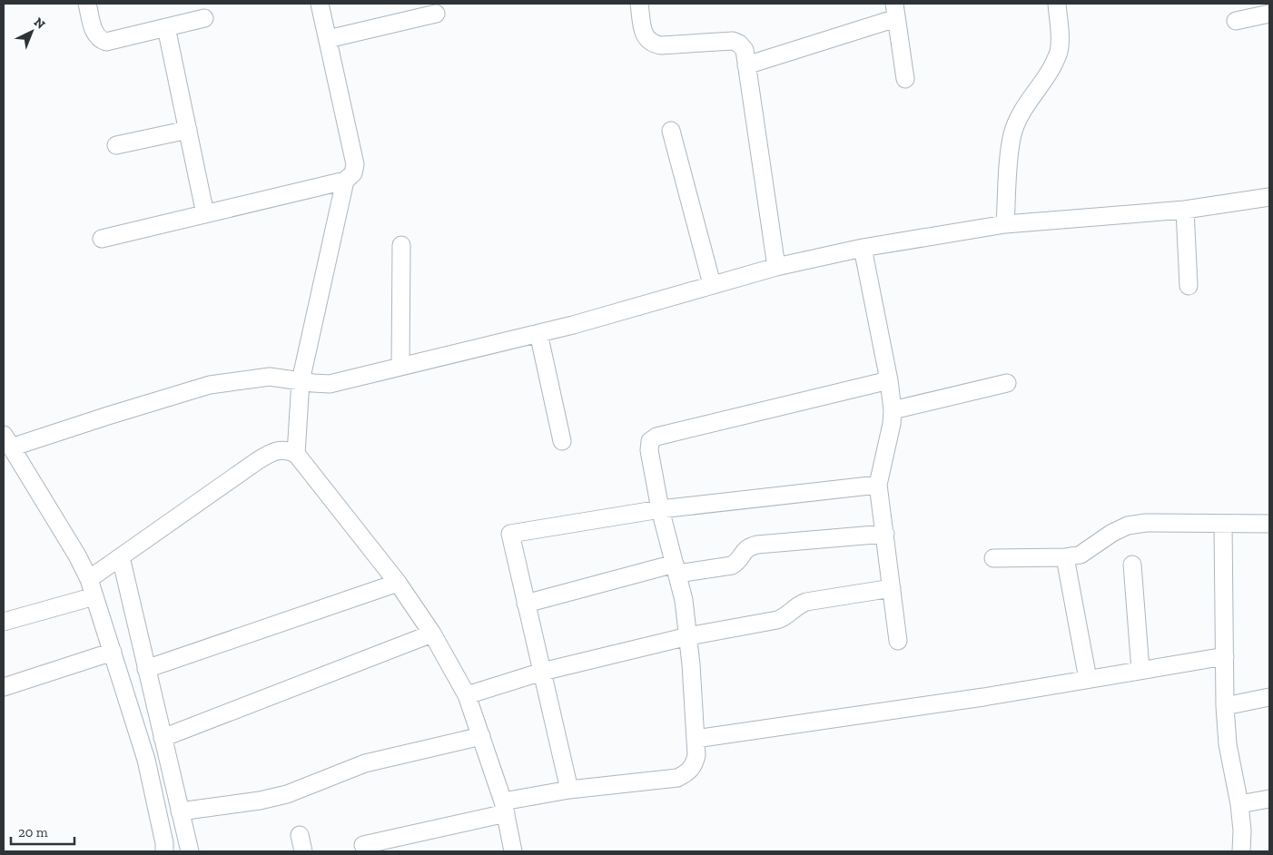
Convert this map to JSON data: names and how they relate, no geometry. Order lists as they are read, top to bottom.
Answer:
{
  "scale_bar": "20 m",
  "north": "top right"
}
